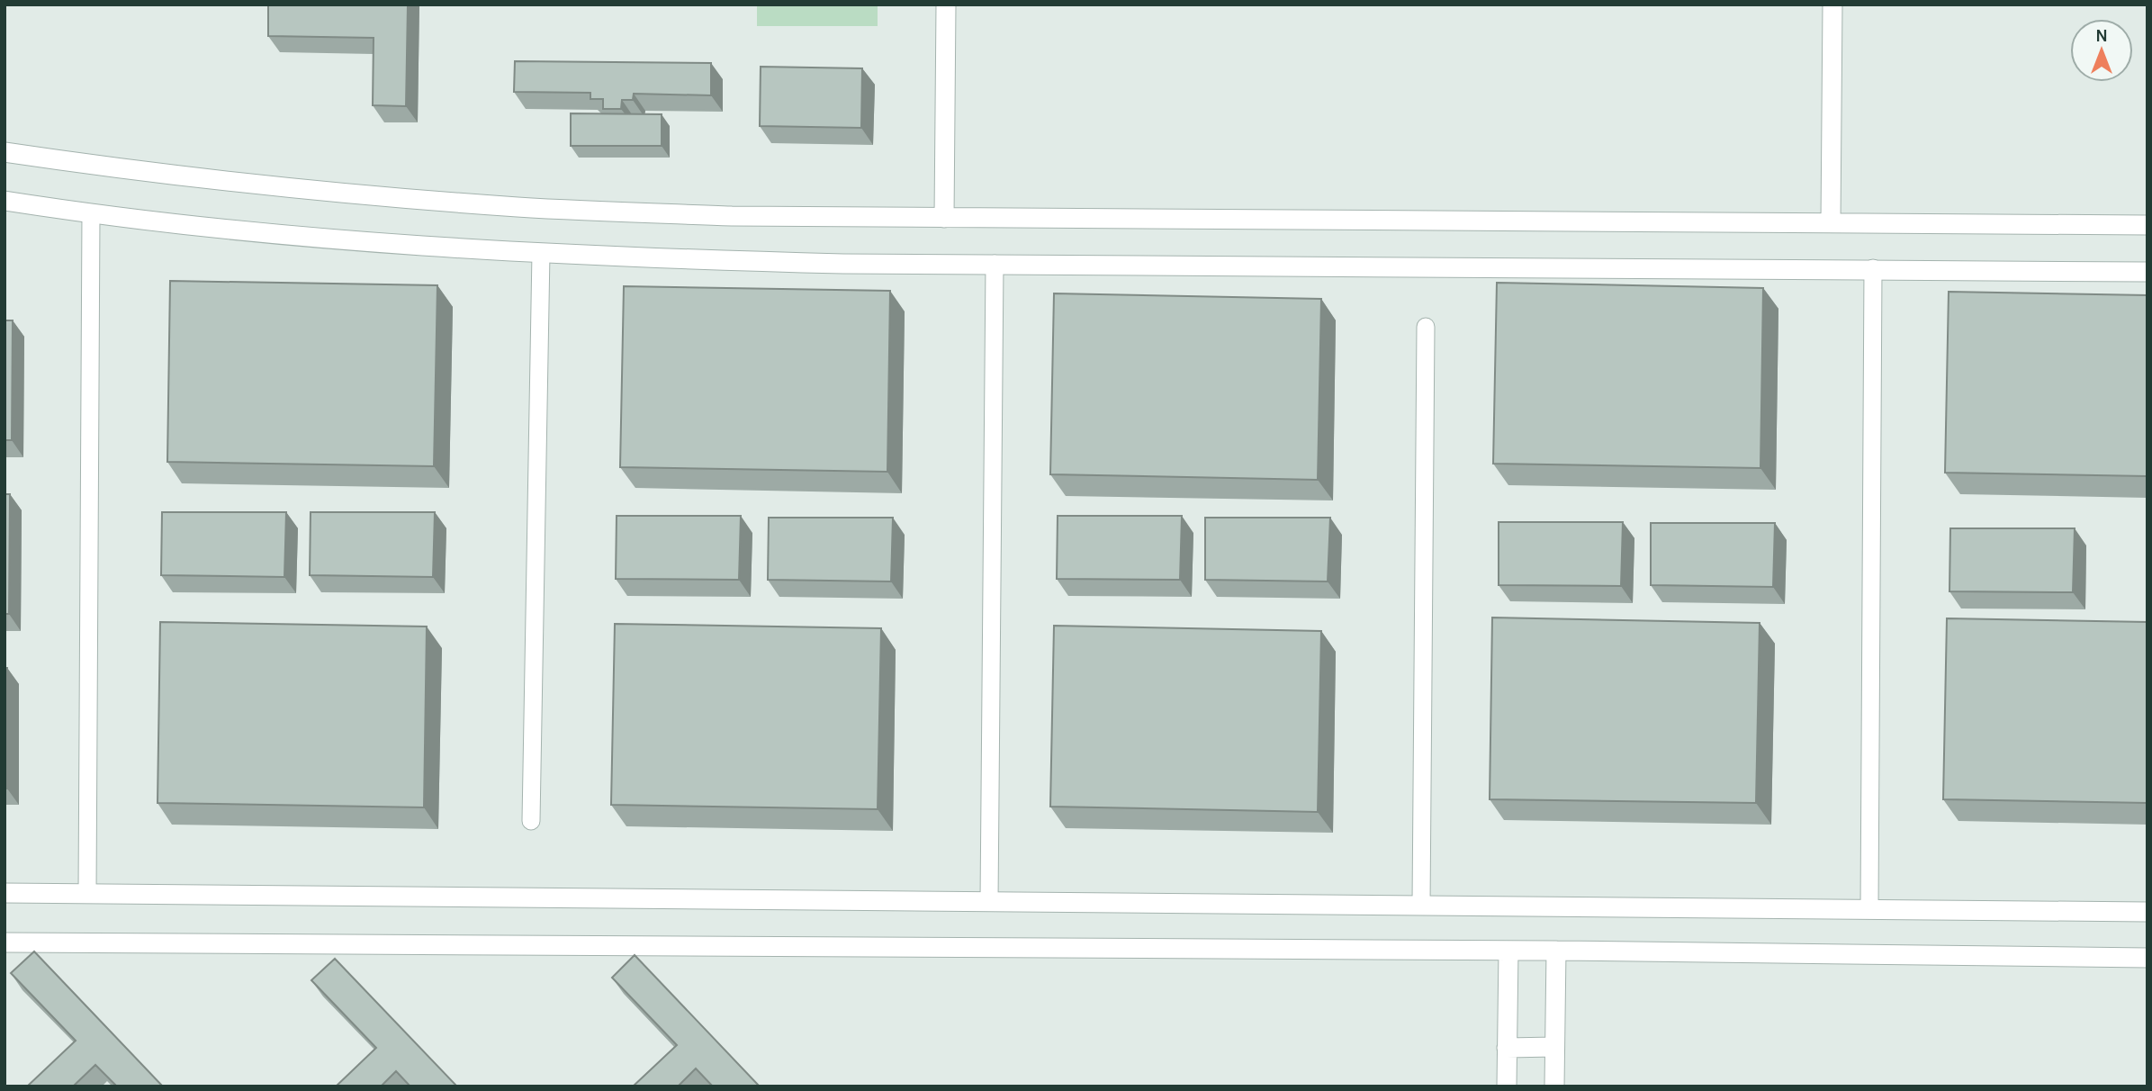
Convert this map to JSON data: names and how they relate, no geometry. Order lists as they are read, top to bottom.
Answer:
{
  "north": "top"
}
